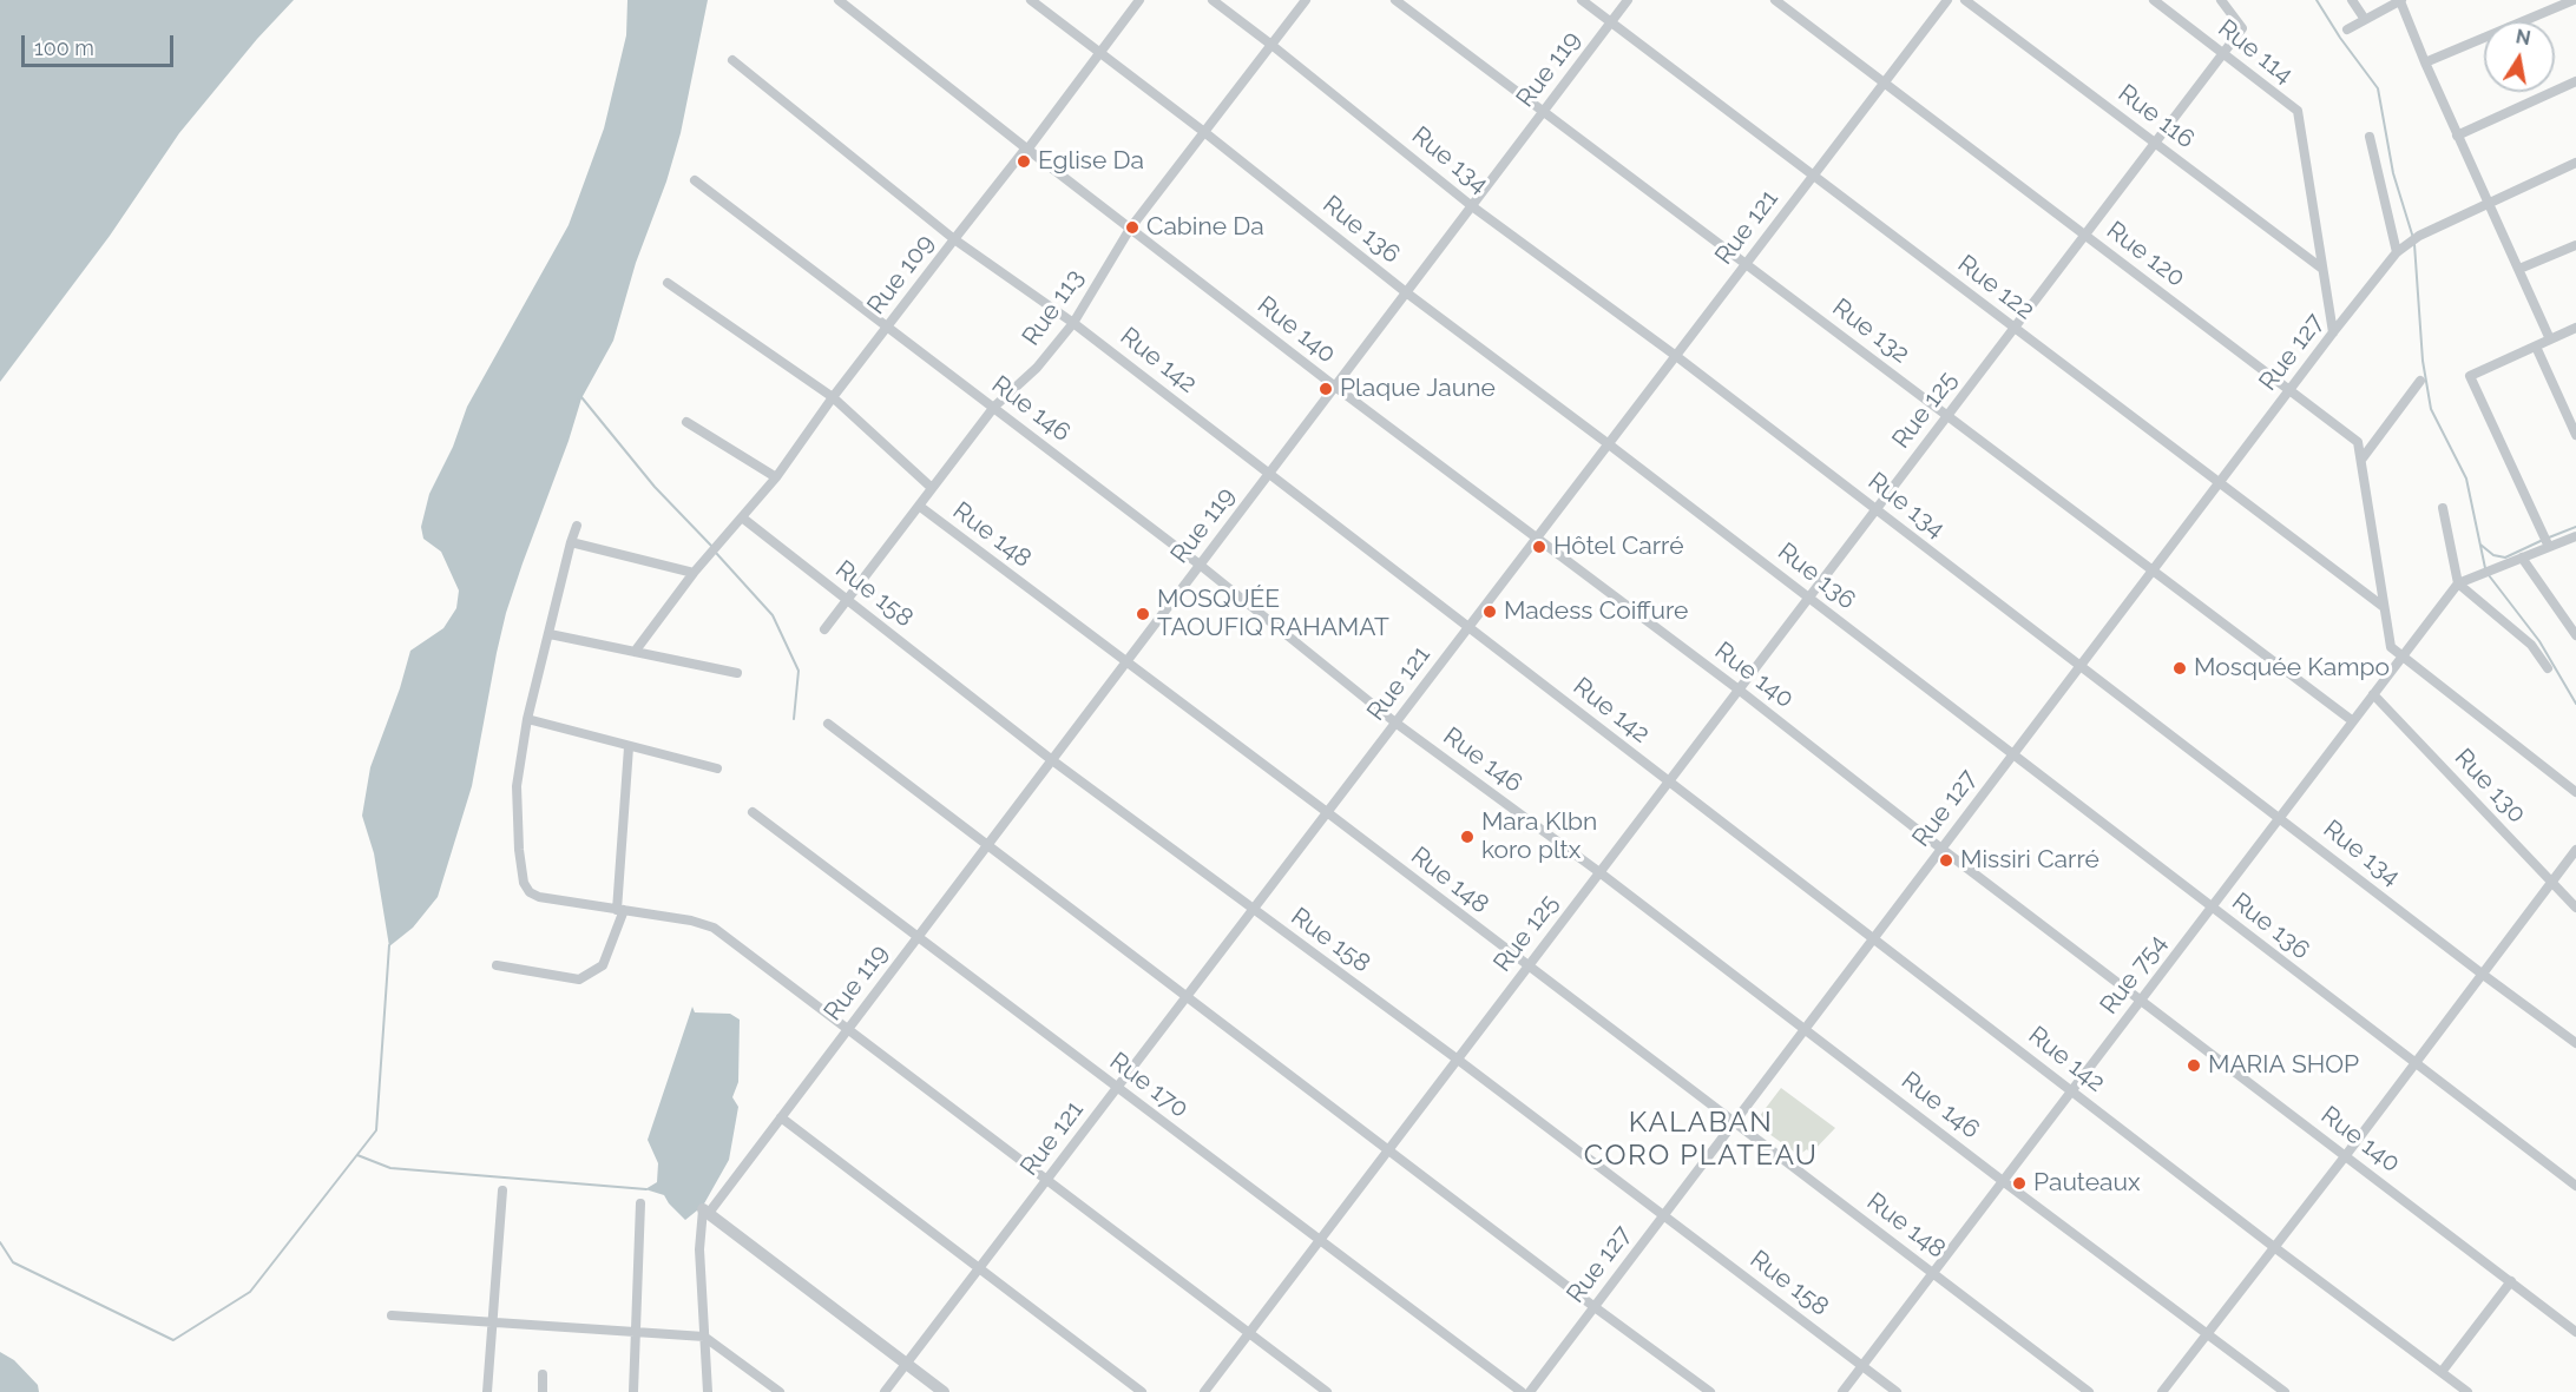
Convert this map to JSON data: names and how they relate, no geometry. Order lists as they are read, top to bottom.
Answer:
{
  "streets": {
    "street": [
      "Rue 114",
      "Rue 119",
      "Rue 116",
      "Rue 134",
      "Rue 121",
      "Rue 136",
      "Rue 120",
      "Rue 109",
      "Rue 122",
      "Rue 113",
      "Rue 140",
      "Rue 132",
      "Rue 127",
      "Rue 142",
      "Rue 146",
      "Rue 125",
      "Rue 148",
      "Rue 158",
      "Rue 130",
      "Rue 754",
      "Rue 170"
    ]
  },
  "crossings": [
    ["Rue 114", "Rue 116"],
    ["Rue 114", "Rue 125"],
    ["Rue 119", "Rue 134"],
    ["Rue 119", "Rue 136"],
    ["Rue 119", "Rue 122"],
    ["Rue 119", "Rue 140"],
    ["Rue 119", "Rue 132"],
    ["Rue 119", "Rue 142"],
    ["Rue 119", "Rue 146"],
    ["Rue 119", "Rue 148"],
    ["Rue 119", "Rue 158"],
    ["Rue 119", "Rue 170"],
    ["Rue 116", "Rue 125"],
    ["Rue 134", "Rue 121"],
    ["Rue 134", "Rue 113"],
    ["Rue 134", "Rue 127"],
    ["Rue 134", "Rue 125"],
    ["Rue 134", "Rue 754"],
    ["Rue 121", "Rue 136"],
    ["Rue 121", "Rue 120"],
    ["Rue 121", "Rue 122"],
    ["Rue 121", "Rue 140"],
    ["Rue 121", "Rue 132"],
    ["Rue 121", "Rue 142"],
    ["Rue 121", "Rue 146"],
    ["Rue 121", "Rue 148"],
    ["Rue 121", "Rue 158"],
    ["Rue 121", "Rue 170"],
    ["Rue 136", "Rue 109"],
    ["Rue 136", "Rue 113"],
    ["Rue 136", "Rue 127"],
    ["Rue 136", "Rue 125"],
    ["Rue 136", "Rue 754"],
    ["Rue 120", "Rue 122"],
    ["Rue 120", "Rue 127"],
    ["Rue 120", "Rue 125"],
    ["Rue 120", "Rue 754"],
    ["Rue 109", "Rue 140"],
    ["Rue 109", "Rue 142"],
    ["Rue 109", "Rue 146"],
    ["Rue 109", "Rue 158"],
    ["Rue 122", "Rue 127"],
    ["Rue 122", "Rue 125"],
    ["Rue 113", "Rue 140"],
    ["Rue 113", "Rue 142"],
    ["Rue 113", "Rue 146"],
    ["Rue 113", "Rue 148"],
    ["Rue 113", "Rue 158"],
    ["Rue 140", "Rue 127"],
    ["Rue 140", "Rue 125"],
    ["Rue 140", "Rue 754"],
    ["Rue 132", "Rue 127"],
    ["Rue 132", "Rue 125"],
    ["Rue 132", "Rue 754"],
    ["Rue 127", "Rue 142"],
    ["Rue 127", "Rue 146"],
    ["Rue 127", "Rue 148"],
    ["Rue 127", "Rue 158"],
    ["Rue 142", "Rue 125"],
    ["Rue 142", "Rue 754"],
    ["Rue 146", "Rue 125"],
    ["Rue 146", "Rue 754"],
    ["Rue 125", "Rue 148"],
    ["Rue 125", "Rue 158"],
    ["Rue 125", "Rue 170"],
    ["Rue 148", "Rue 754"],
    ["Rue 158", "Rue 754"],
    ["Rue 130", "Rue 754"]
  ],
  "districts": ["KALABAN CORO PLATEAU"],
  "places": [
    "Eglise Da",
    "Cabine Da",
    "Plaque Jaune",
    "Hôtel Carré",
    "Madess Coiffure",
    "MOSQUÉE TAOUFIQ RAHAMAT",
    "Mosquée Kampo",
    "Mara Klbn koro pltx",
    "Missiri Carré",
    "MARIA SHOP",
    "Pauteaux"
  ],
  "scale_bar": "100 m",
  "north": "top"
}
